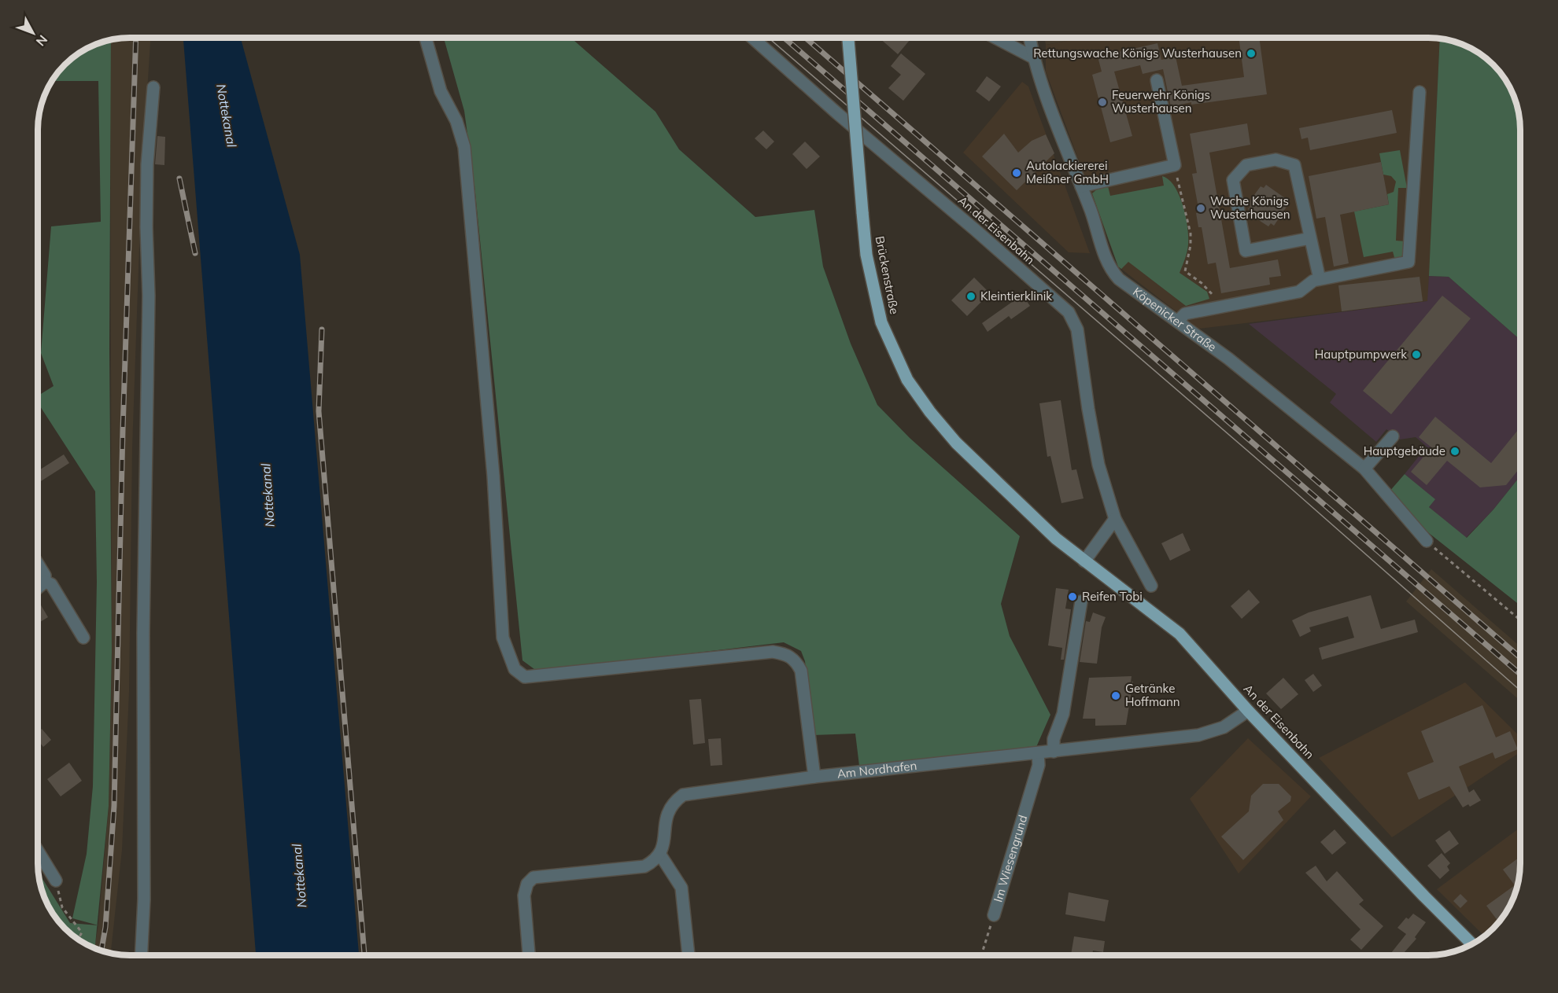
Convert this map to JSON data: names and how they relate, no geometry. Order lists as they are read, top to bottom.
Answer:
{
  "streets": {
    "main road": ["An der Eisenbahn", "Brückenstraße"],
    "street": ["Köpenicker Straße", "Am Nordhafen", "Im Wiesengrund"]
  },
  "crossings": [
    ["An der Eisenbahn", "Brückenstraße"],
    ["An der Eisenbahn", "Am Nordhafen"],
    ["Am Nordhafen", "Im Wiesengrund"]
  ],
  "water": ["Nottekanal"],
  "places": [
    "Rettungswache Königs Wusterhausen",
    "Feuerwehr Königs Wusterhausen",
    "Autolackiererei Meißner GmbH",
    "Wache Königs Wusterhausen",
    "Kleintierklinik",
    "Hauptpumpwerk",
    "Hauptgebäude",
    "Reifen Tobi",
    "Getränke Hoffmann"
  ],
  "north": "bottom right"
}
